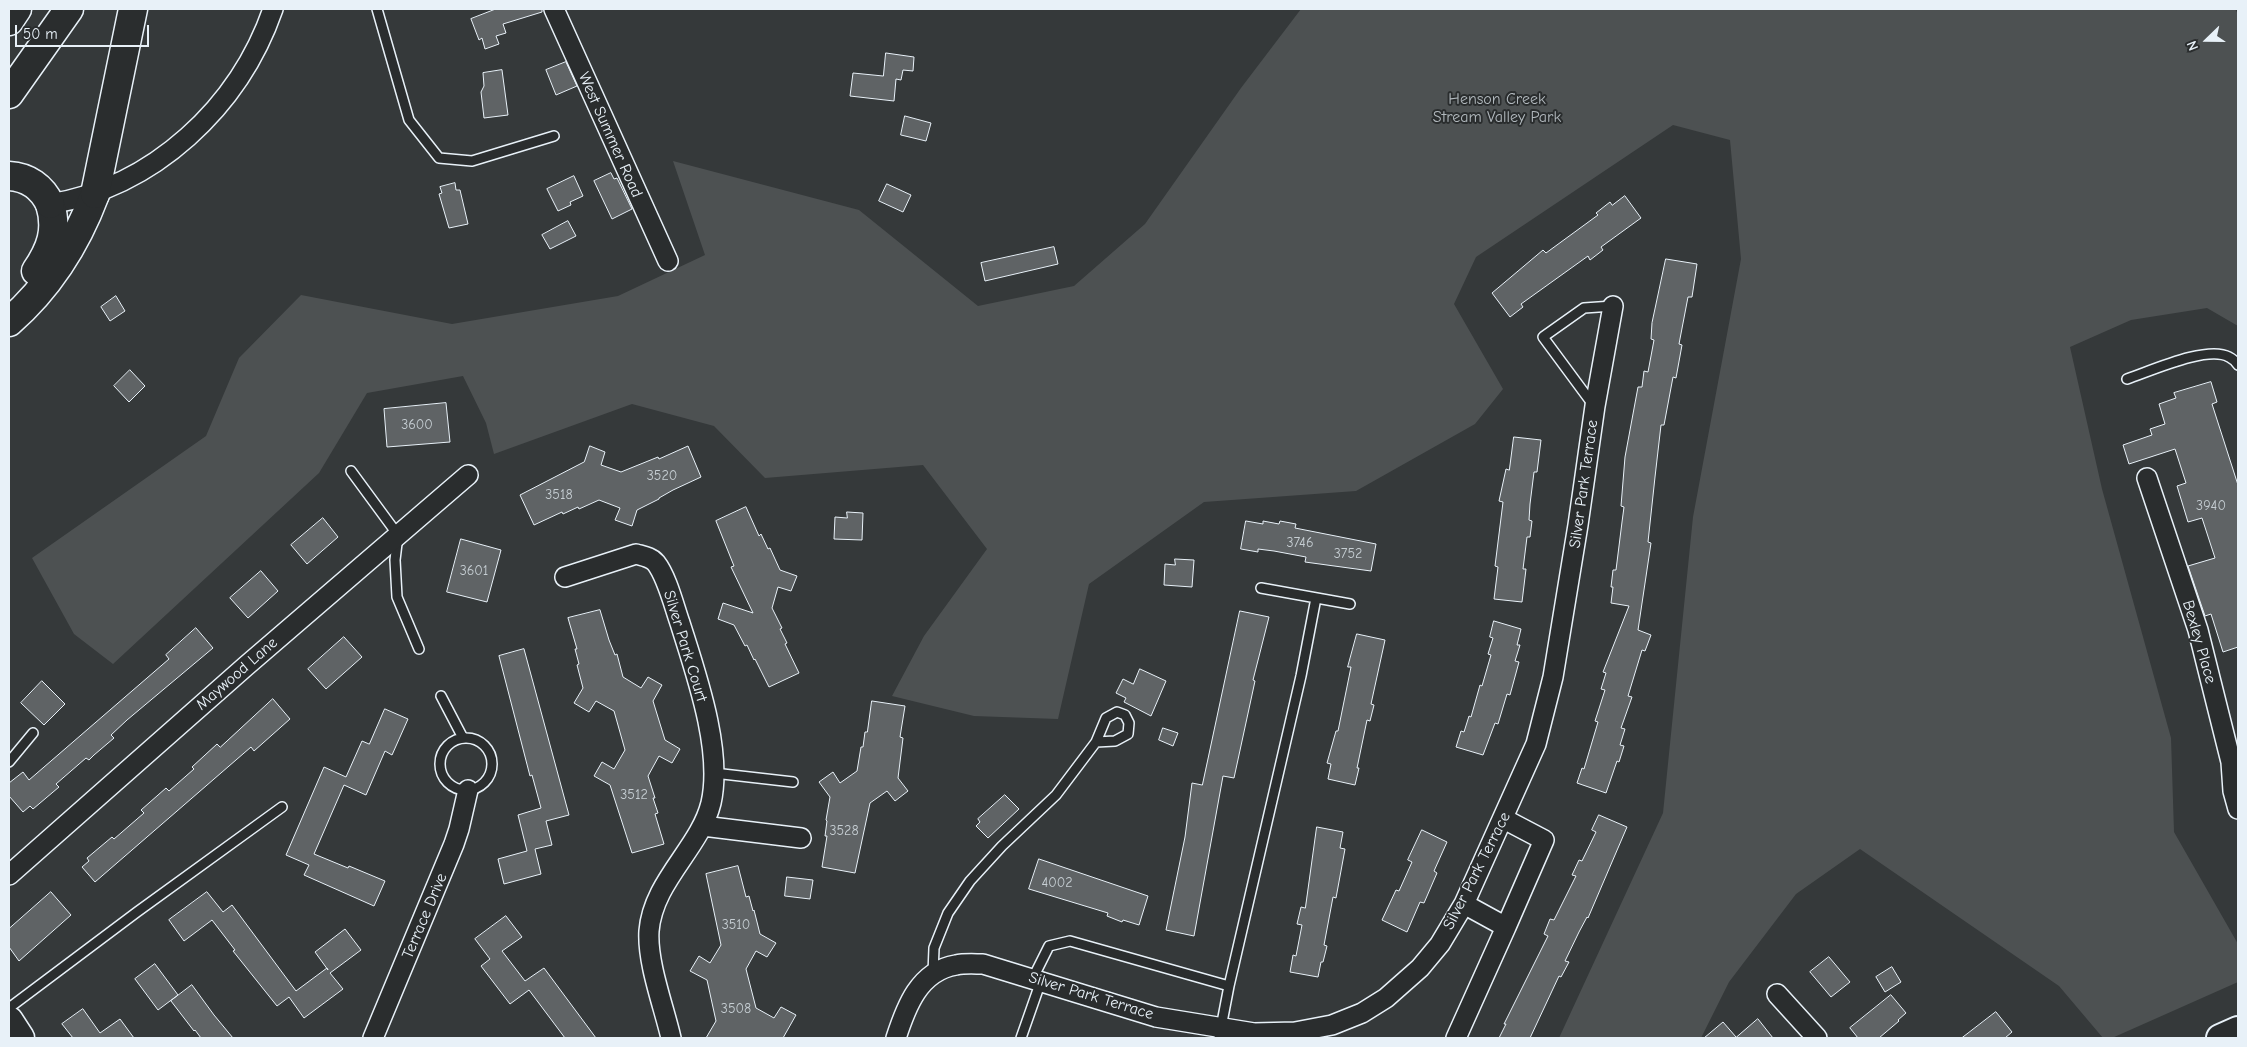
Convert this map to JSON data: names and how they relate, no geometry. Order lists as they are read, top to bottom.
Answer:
{
  "streets": {
    "street": [
      "West Summer Road",
      "Silver Park Terrace",
      "Bexley Place",
      "Silver Park Court",
      "Maywood Lane",
      "Terrace Drive"
    ]
  },
  "parks": ["Henson Creek Stream Valley Park"],
  "house_numbers": [
    "3600",
    "3520",
    "3518",
    "3940",
    "3746",
    "3752",
    "3601",
    "3512",
    "3528",
    "4002",
    "3510",
    "3508"
  ],
  "scale_bar": "50 m",
  "north": "left"
}
